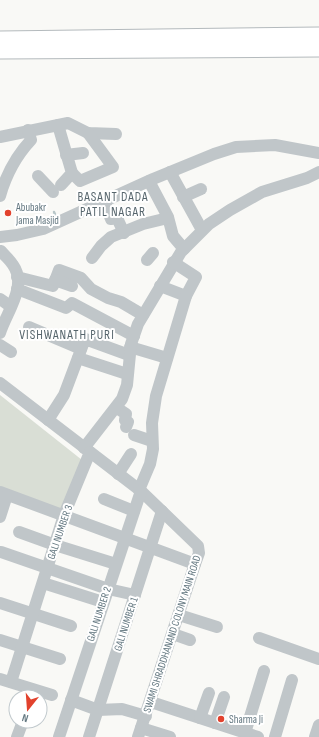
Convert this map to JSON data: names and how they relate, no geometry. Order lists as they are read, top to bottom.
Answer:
{
  "streets": {
    "street": [
      "GALI NUMBER 3",
      "GALI NUMBER 2",
      "GALI NUMBER 1",
      "SWAMI SHRADDHANAND COLONY MAIN ROAD"
    ]
  },
  "crossings": [
    ["GALI NUMBER 3", "GALI NUMBER 2"],
    ["GALI NUMBER 1", "SWAMI SHRADDHANAND COLONY MAIN ROAD"]
  ],
  "districts": ["BASANT DADA PATIL NAGAR", "VISHWANATH PURI"],
  "places": ["Abubakr Jama Masjid", "Sharma Ji"],
  "north": "bottom"
}
